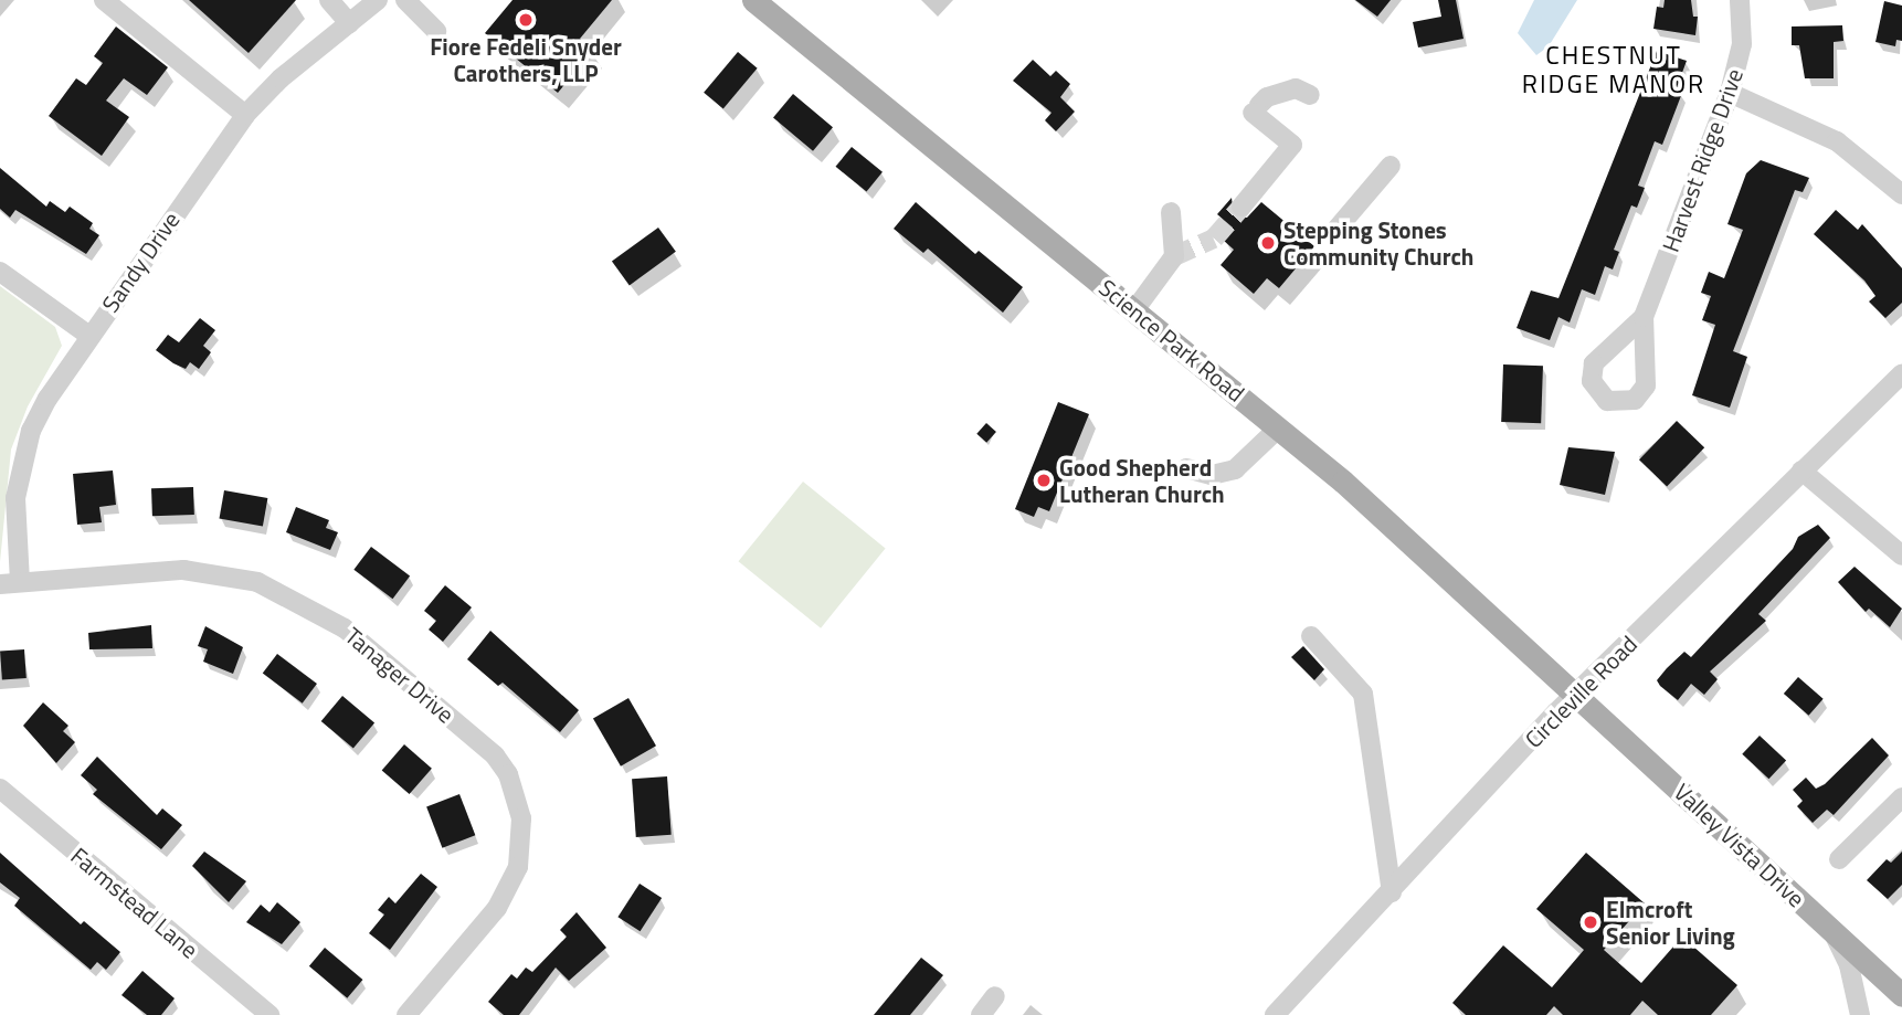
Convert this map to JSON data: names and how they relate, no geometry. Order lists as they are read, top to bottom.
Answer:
{
  "streets": {
    "main road": ["Science Park Road", "Valley Vista Drive"],
    "street": [
      "Harvest Ridge Drive",
      "Sandy Drive",
      "Tanager Drive",
      "Circleville Road",
      "Farmstead Lane"
    ]
  },
  "crossings": [
    ["Sandy Drive", "Tanager Drive"],
    ["Science Park Road", "Circleville Road"],
    ["Science Park Road", "Valley Vista Drive"],
    ["Circleville Road", "Valley Vista Drive"]
  ],
  "districts": ["CHESTNUT RIDGE MANOR"],
  "places": [
    "Fiore Fedeli Snyder Carothers, LLP",
    "Stepping Stones Community Church",
    "Good Shepherd Lutheran Church",
    "Elmcroft Senior Living"
  ]
}
